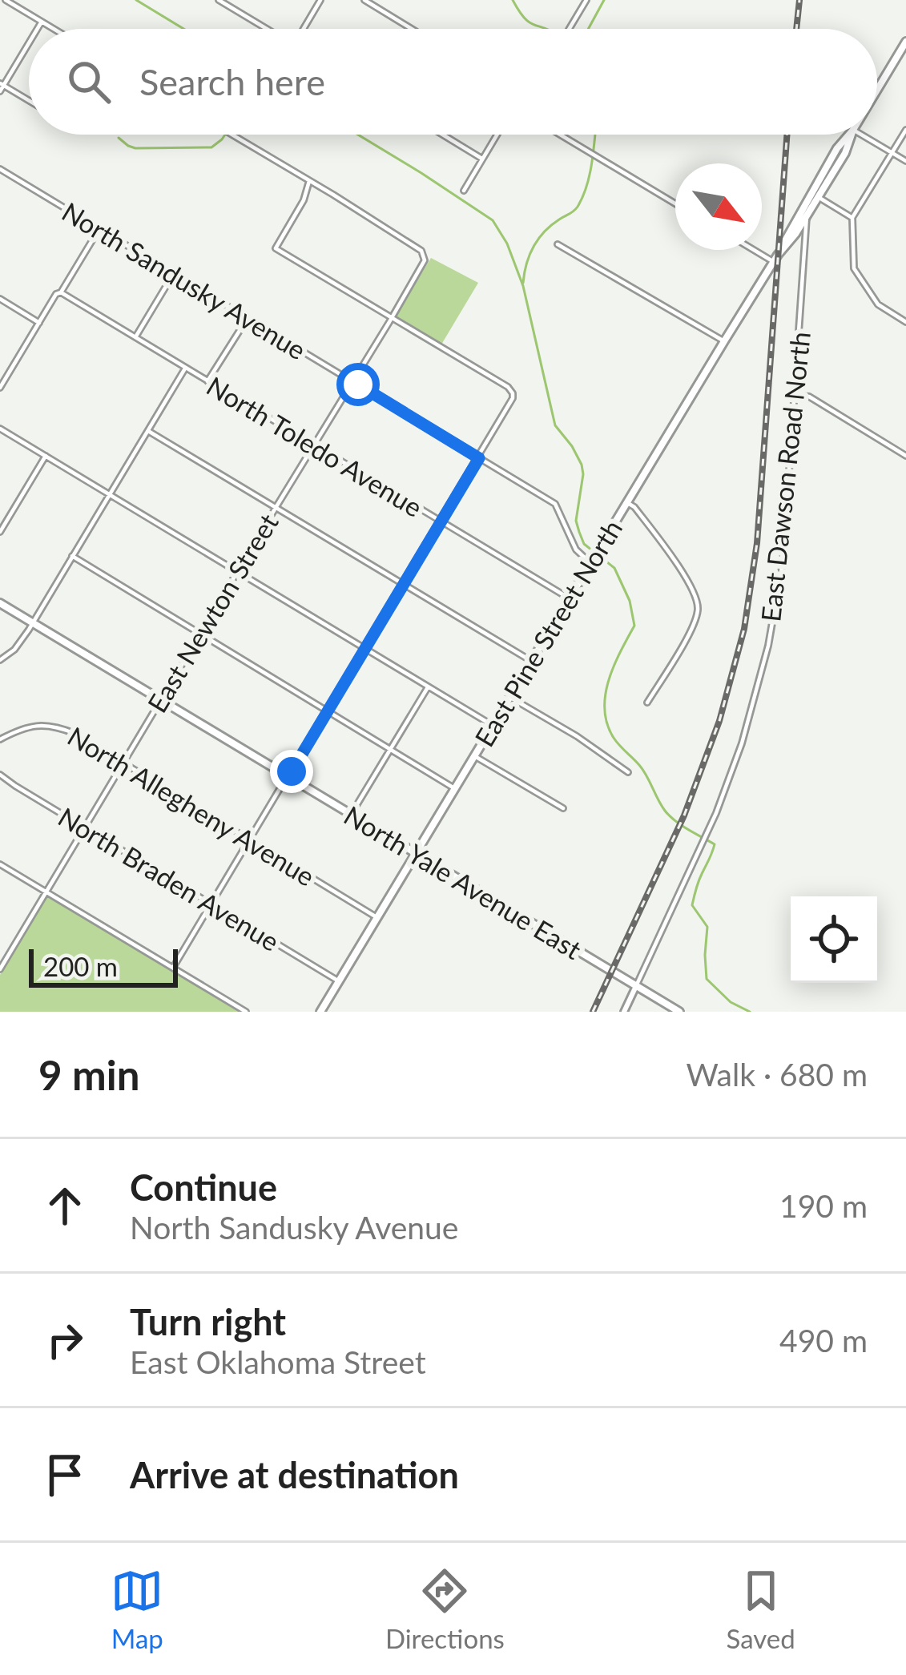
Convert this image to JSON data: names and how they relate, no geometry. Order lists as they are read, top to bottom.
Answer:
{
  "streets": {
    "main road": ["East Pine Street North", "North Yale Avenue East"],
    "street": [
      "North Sandusky Avenue",
      "North Toledo Avenue",
      "East Dawson Road North",
      "East Newton Street",
      "North Allegheny Avenue",
      "North Braden Avenue"
    ]
  },
  "crossings": [
    ["North Sandusky Avenue", "East Newton Street"],
    ["North Sandusky Avenue", "East Pine Street North"],
    ["North Toledo Avenue", "East Newton Street"],
    ["North Toledo Avenue", "East Pine Street North"],
    ["East Dawson Road North", "East Pine Street North"],
    ["East Dawson Road North", "North Yale Avenue East"],
    ["East Newton Street", "North Allegheny Avenue"],
    ["East Newton Street", "North Braden Avenue"],
    ["East Newton Street", "North Yale Avenue East"],
    ["East Pine Street North", "North Allegheny Avenue"],
    ["East Pine Street North", "North Braden Avenue"],
    ["East Pine Street North", "North Yale Avenue East"]
  ],
  "scale_bar": "200 m",
  "north": "bottom right",
  "page": {
    "search": "Search here",
    "scale": "200 m",
    "heading": ["9 min", "Walk · 680 m"],
    "list": [
      ["Continue", "North Sandusky Avenue", "190 m"],
      ["Turn right", "East Oklahoma Street", "490 m"],
      "Arrive at destination"
    ],
    "nav": ["Map", "Directions", "Saved"]
  }
}
